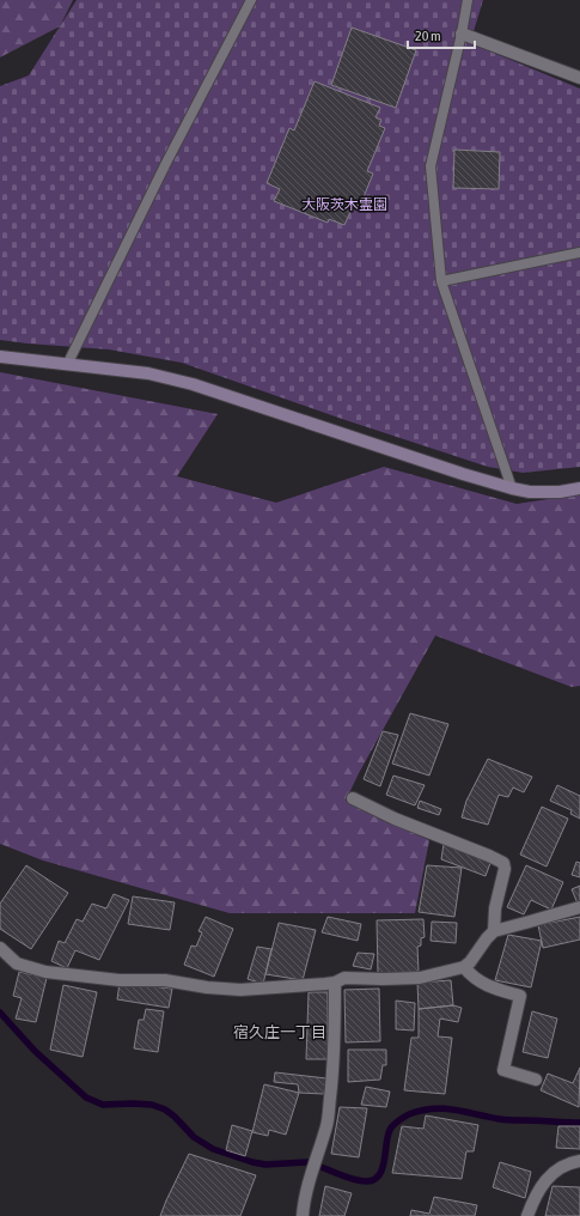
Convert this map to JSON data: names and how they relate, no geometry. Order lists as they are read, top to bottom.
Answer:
{
  "districts": ["宿久庄一丁目"],
  "parks": ["大阪茨木霊園"],
  "scale_bar": "20 m"
}
